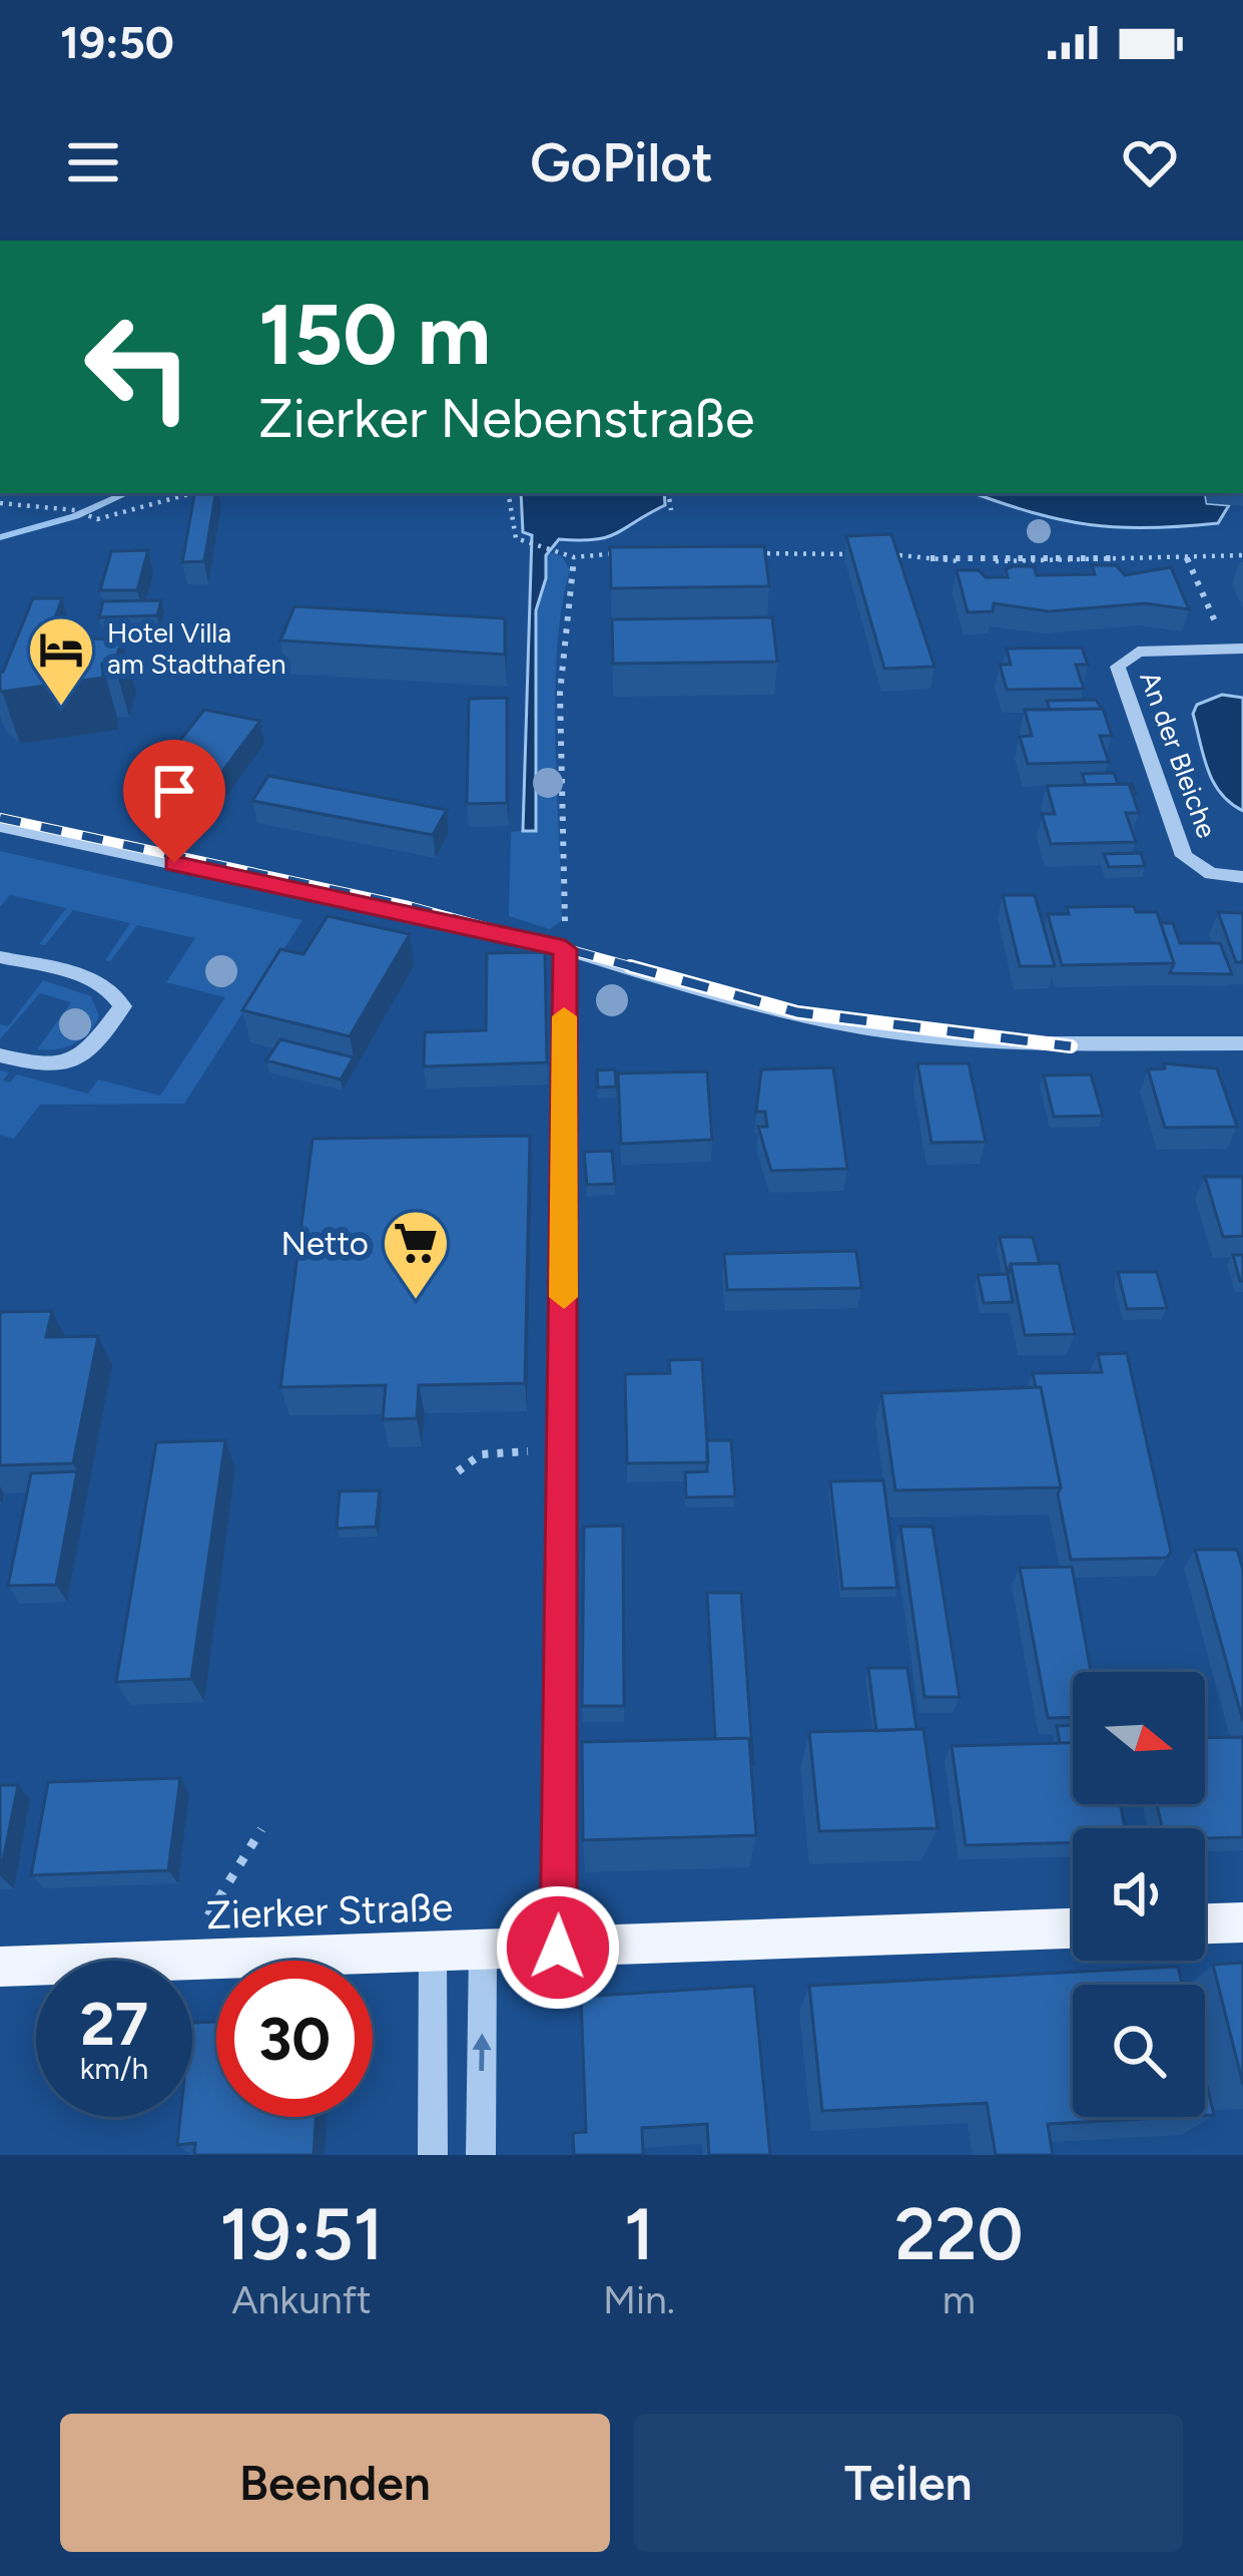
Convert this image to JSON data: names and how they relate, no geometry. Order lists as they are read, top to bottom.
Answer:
{
  "streets": {
    "main road": ["Zierker Straße"],
    "street": ["An der Bleiche"]
  },
  "places": {
    "hotel": ["Hotel Villa am Stadthafen"],
    "supermarket": ["Netto"]
  },
  "north": "right",
  "page": {
    "status": "19:50",
    "header": "GoPilot",
    "turn": ["150 m", "Zierker Nebenstraße"],
    "speed": "27 km/h",
    "limit": "30",
    "eta": [
      "19:51",
      "Ankunft",
      "1",
      "Min.",
      "220",
      "m"
    ],
    "buttons": ["Beenden", "Teilen"]
  }
}
